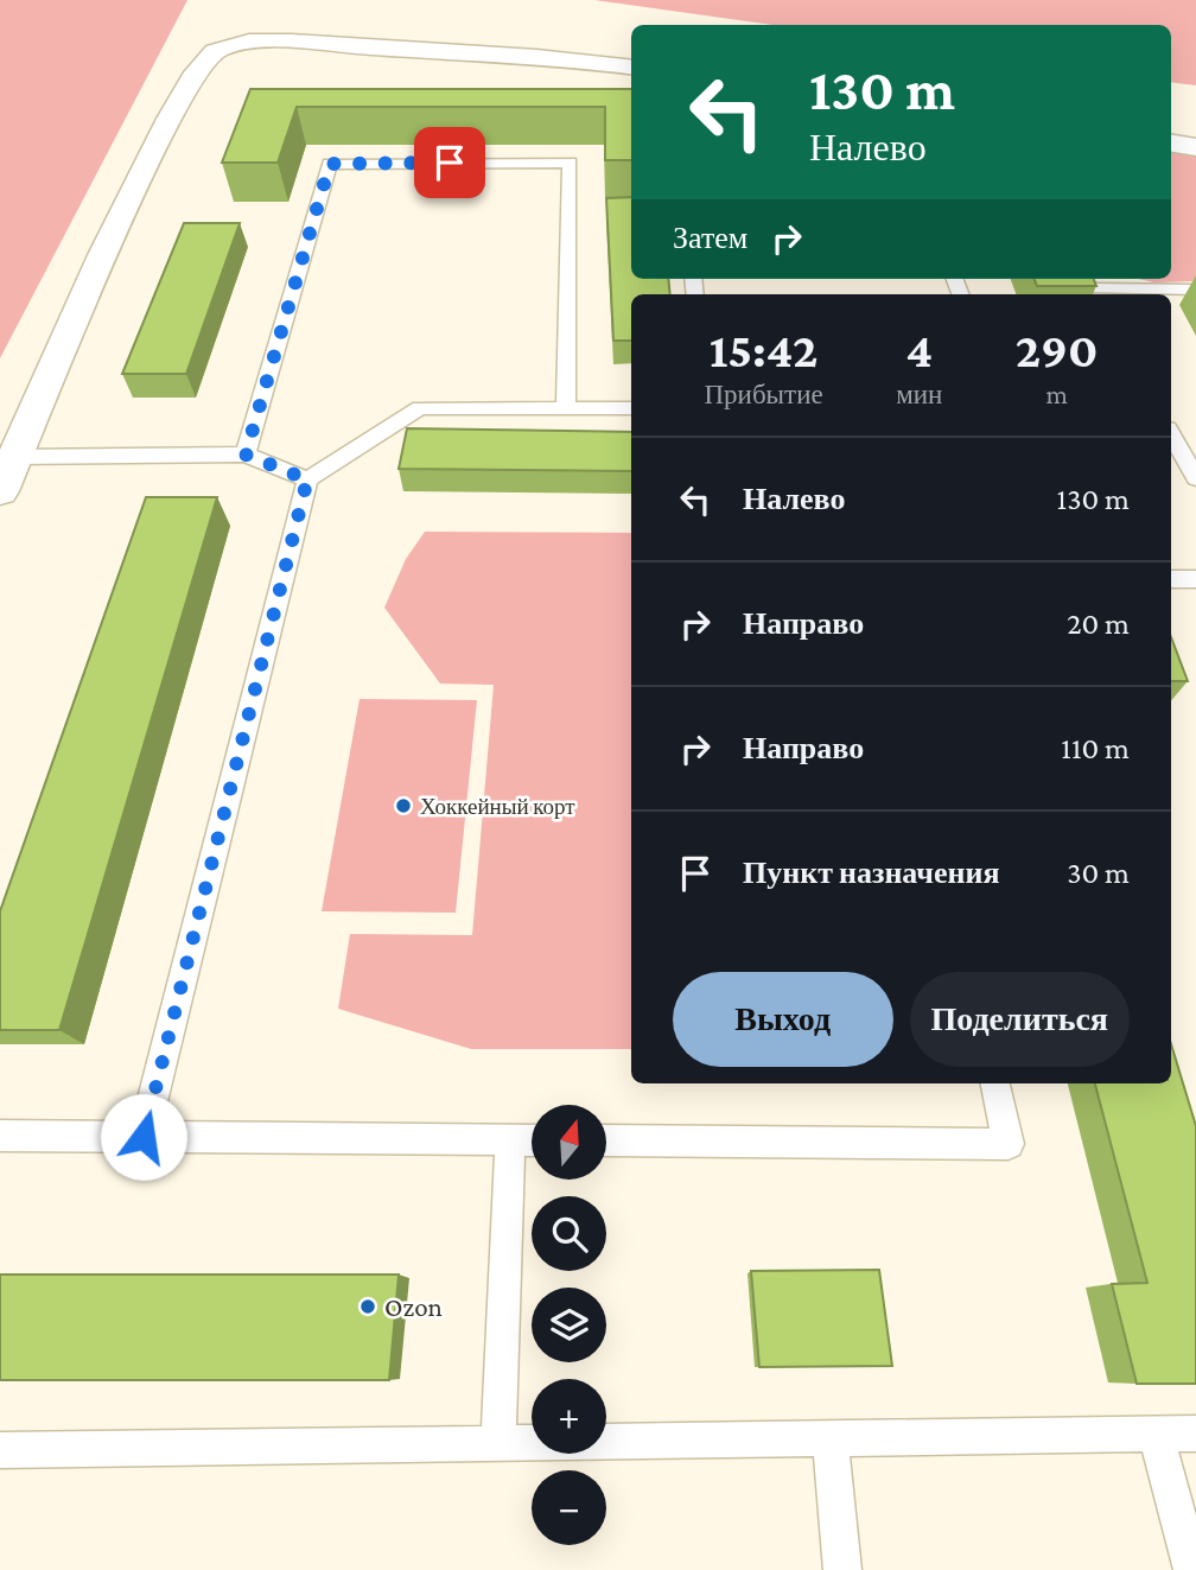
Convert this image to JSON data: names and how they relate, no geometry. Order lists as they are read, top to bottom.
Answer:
{
  "places": ["Хоккейный корт", "Ozon"],
  "north": "top",
  "page": {
    "turn": ["130 m", "Налево"],
    "then": "Затем",
    "eta": [
      "15:42",
      "Прибытие",
      "4",
      "мин",
      "290",
      "m"
    ],
    "list": [
      {
        "name": "Налево",
        "value": "130 m"
      },
      {
        "name": "Направо",
        "value": "20 m"
      },
      {
        "name": "Направо",
        "value": "110 m"
      },
      {
        "name": "Пункт назначения",
        "value": "30 m"
      }
    ],
    "buttons": ["Выход", "Поделиться"],
    "map_buttons": ["+", "−"]
  }
}
